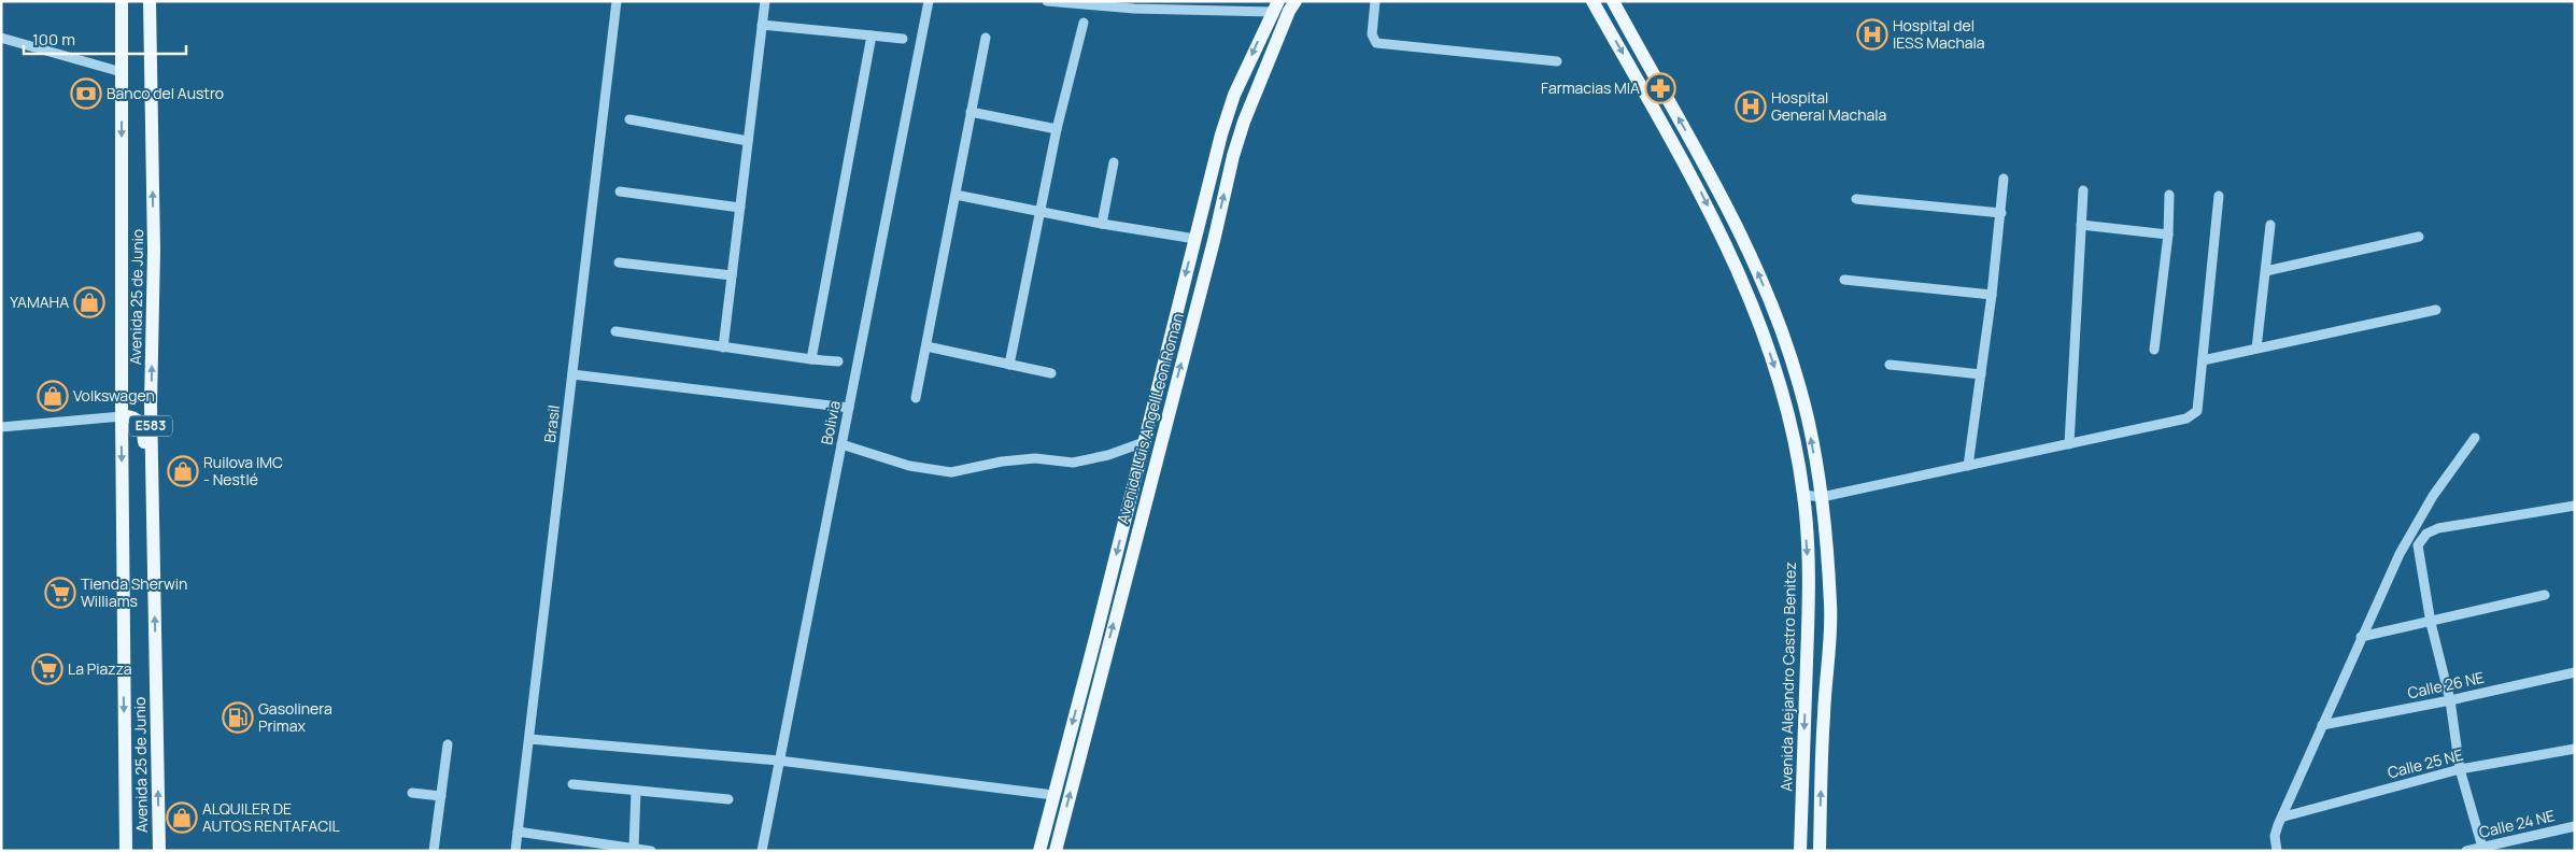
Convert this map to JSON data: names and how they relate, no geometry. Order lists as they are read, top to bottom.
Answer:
{
  "streets": {
    "main road": [
      "Avenida 25 de Junio",
      "Avenida Luis Angel Leon Roman",
      "E583",
      "Avenida Alejandro Castro Benitez"
    ],
    "street": [
      "Bolivia",
      "Brasil",
      "Calle 26 NE",
      "Calle 25 NE",
      "Calle 24 NE"
    ]
  },
  "places": {
    "hospital": ["Hospital del IESS Machala", "Hospital General Machala"],
    "pharmacy": ["Farmacias MIA"],
    "bank": ["Banco del Austro"],
    "shop": [
      "YAMAHA",
      "Volkswagen",
      "Ruilova IMC - Nestlé",
      "ALQUILER DE AUTOS RENTAFACIL"
    ],
    "supermarket": ["Tienda Sherwin Williams", "La Piazza"],
    "fuel station": ["Gasolinera Primax"]
  },
  "scale_bar": "100 m"
}
